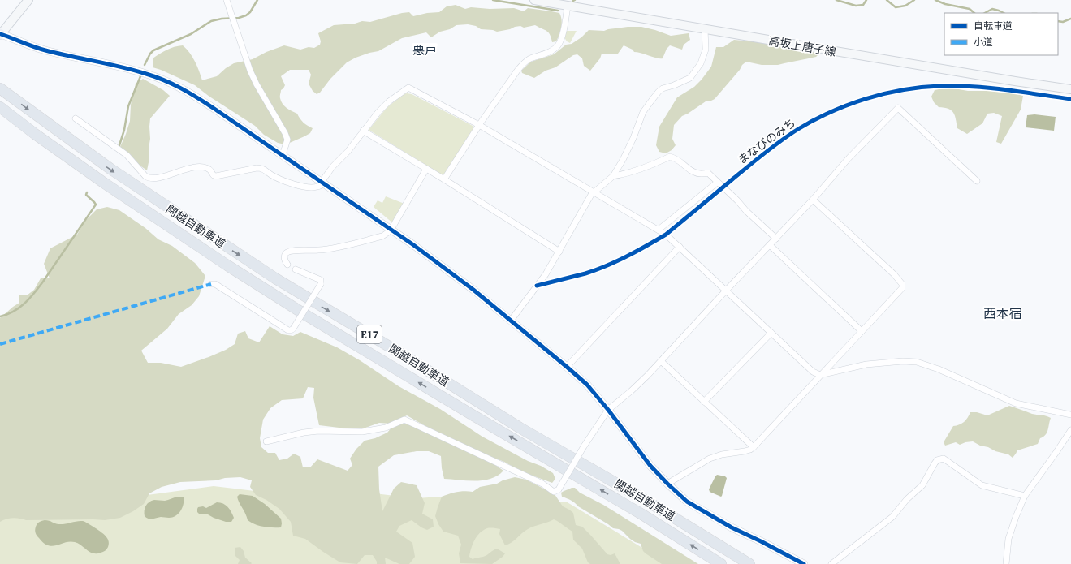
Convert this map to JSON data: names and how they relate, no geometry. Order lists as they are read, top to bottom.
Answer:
{
  "streets": {
    "highway": ["関越自動車道", "E17"],
    "main road": ["高坂上唐子線"],
    "cycle path": ["まなびのみち"]
  },
  "districts": ["悪戸", "西本宿"],
  "legend": ["自転車道", "小道"]
}
